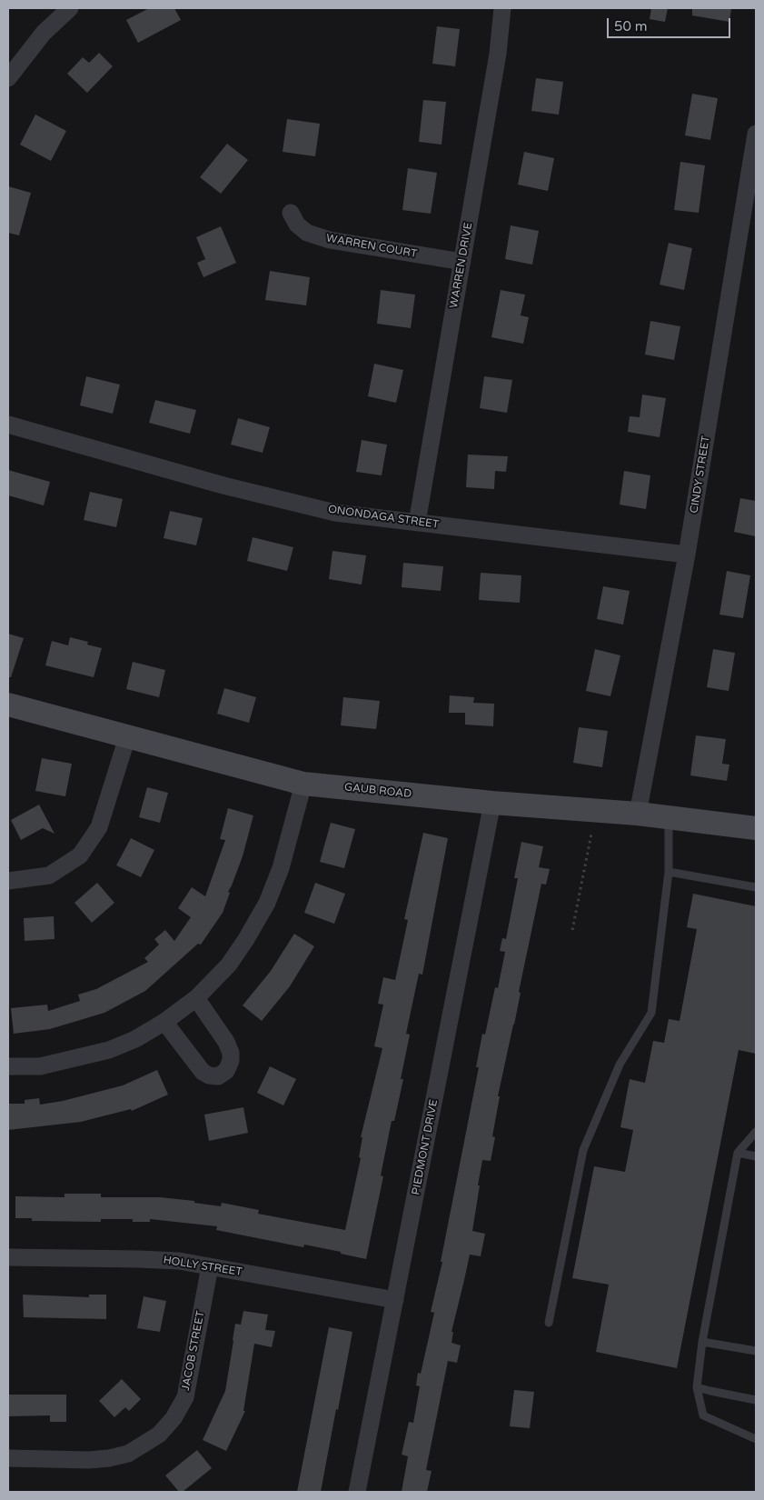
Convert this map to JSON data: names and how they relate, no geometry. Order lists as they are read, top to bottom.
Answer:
{
  "streets": {
    "street": [
      "WARREN COURT",
      "WARREN DRIVE",
      "CINDY STREET",
      "ONONDAGA STREET",
      "GAUB ROAD",
      "PIEDMONT DRIVE",
      "HOLLY STREET",
      "JACOB STREET"
    ]
  },
  "crossings": [
    ["WARREN COURT", "WARREN DRIVE"],
    ["WARREN DRIVE", "ONONDAGA STREET"],
    ["CINDY STREET", "ONONDAGA STREET"],
    ["CINDY STREET", "GAUB ROAD"],
    ["GAUB ROAD", "PIEDMONT DRIVE"],
    ["PIEDMONT DRIVE", "HOLLY STREET"],
    ["HOLLY STREET", "JACOB STREET"]
  ],
  "scale_bar": "50 m"
}
